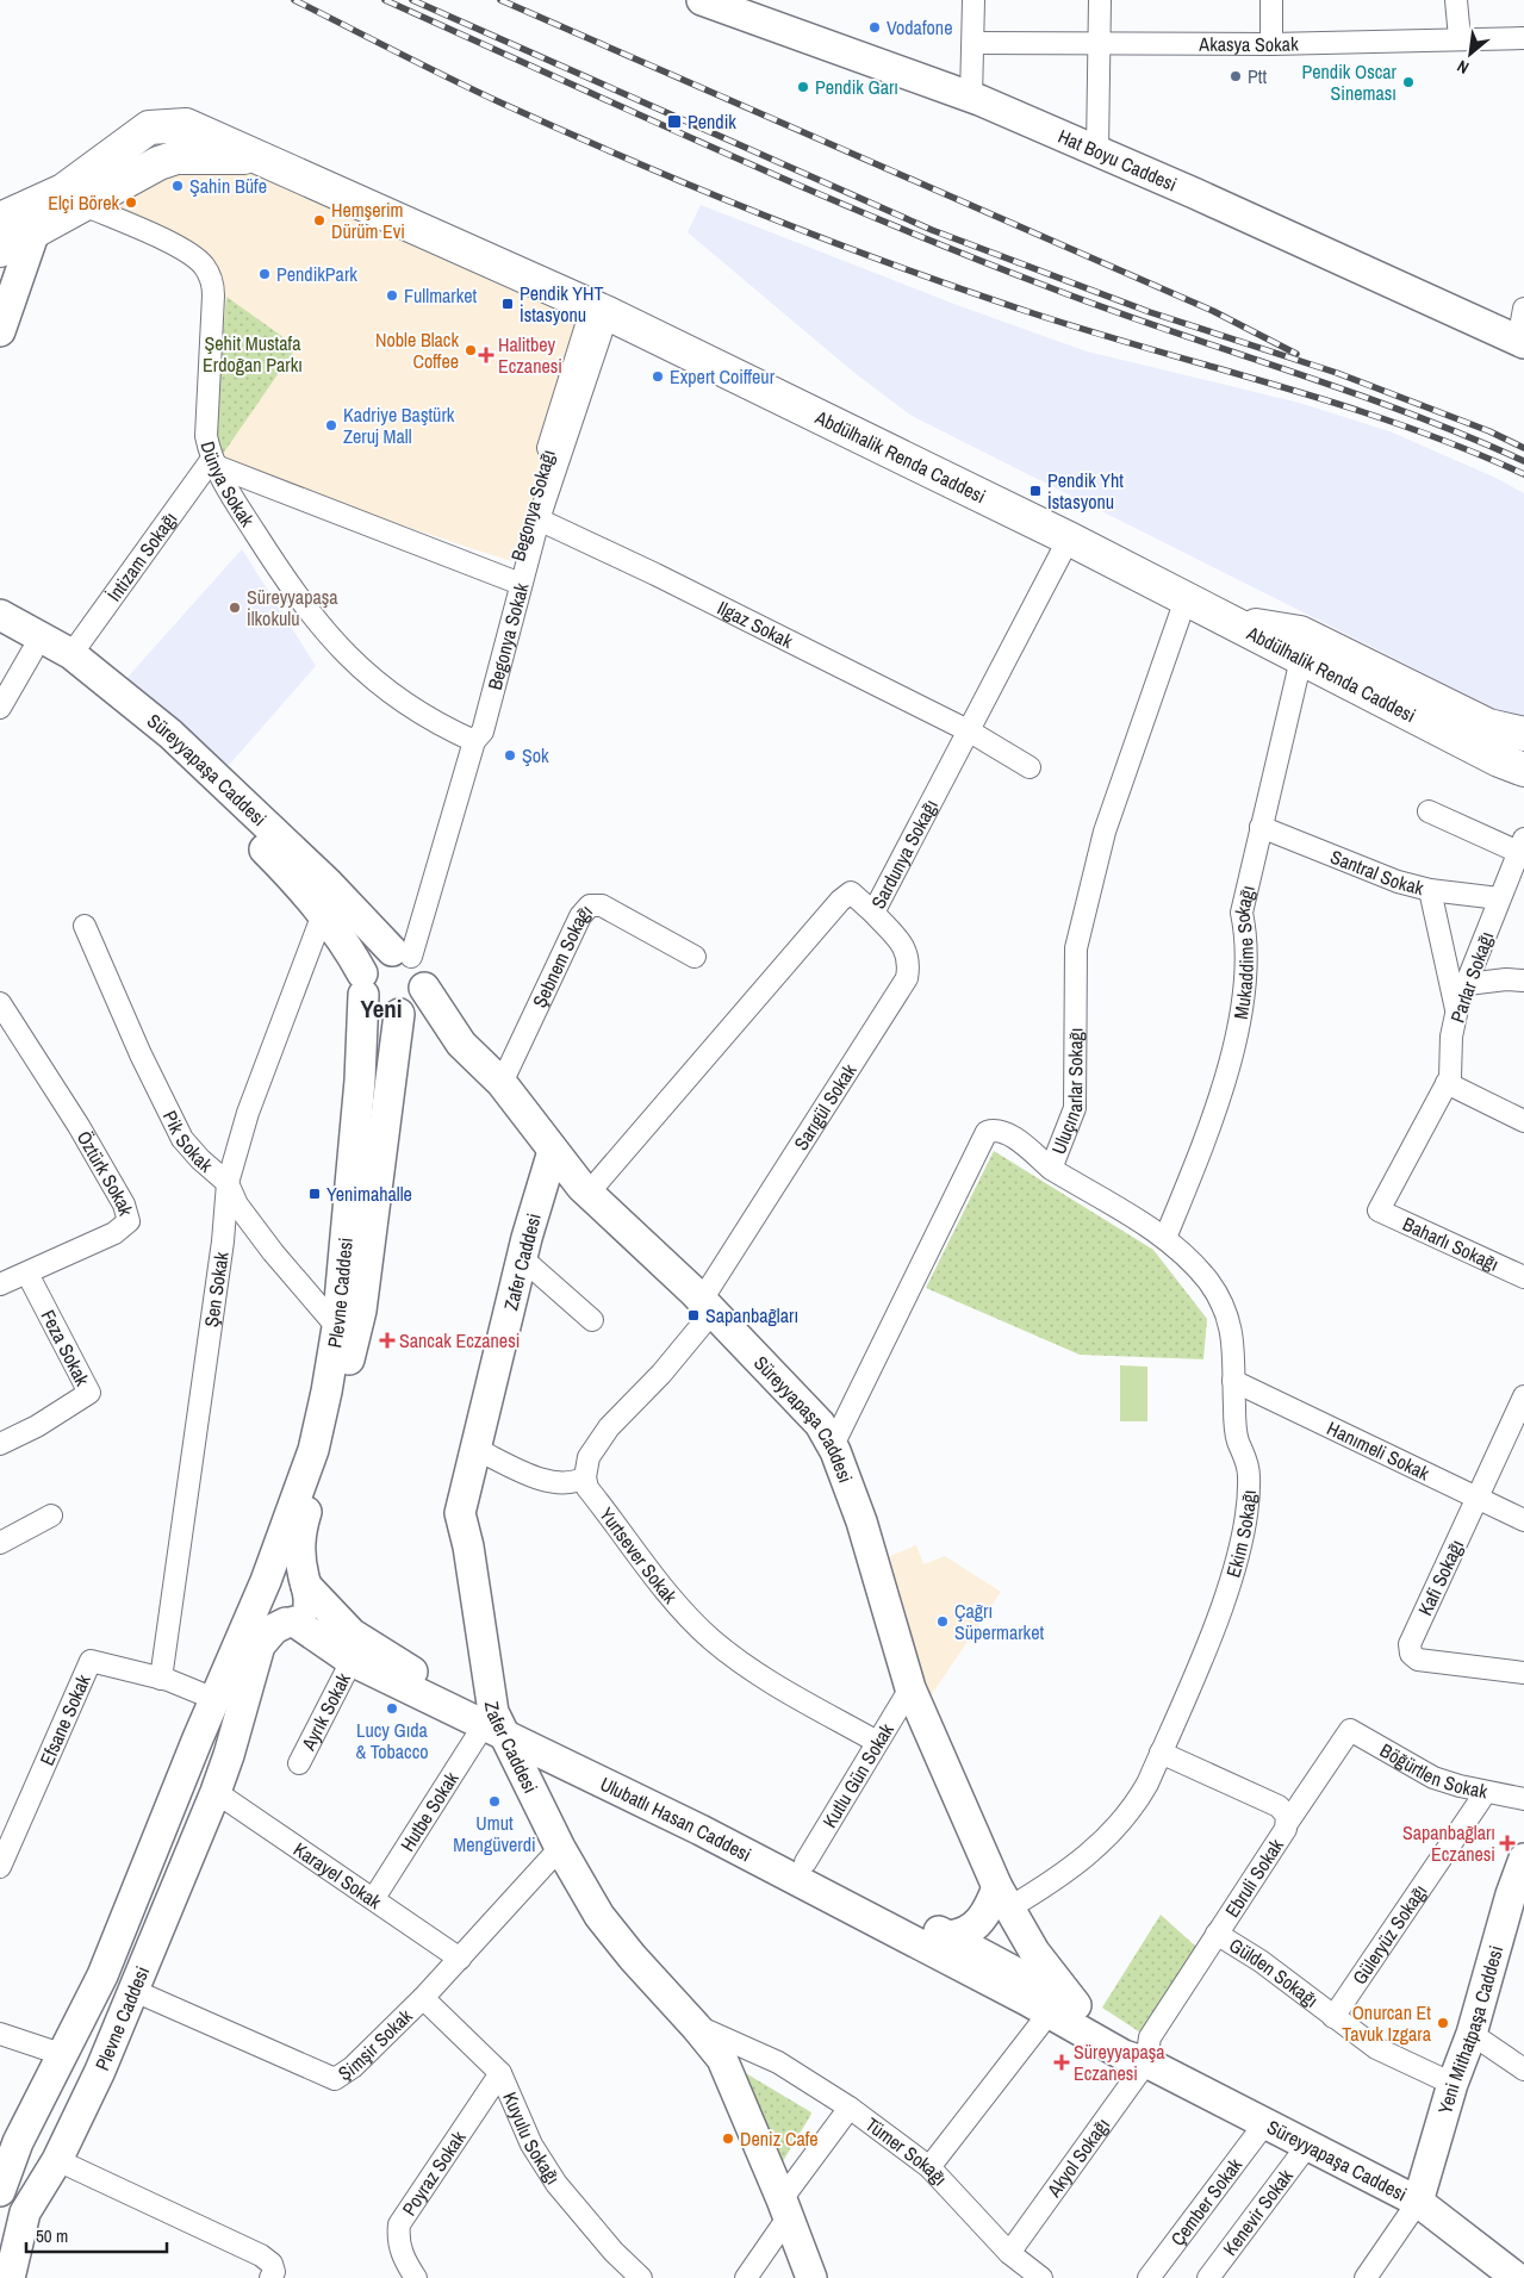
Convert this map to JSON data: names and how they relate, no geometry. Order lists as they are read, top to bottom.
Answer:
{
  "streets": {
    "main road": ["Abdülhalik Renda Caddesi"],
    "street": [
      "Akasya Sokak",
      "Hat Boyu Caddesi",
      "Dünya Sokak",
      "Begonya Sokağı",
      "İntizam Sokağı",
      "Ilgaz Sokak",
      "Begonya Sokak",
      "Süreyyapaşa Caddesi",
      "Sardunya Sokağı",
      "Santral Sokak",
      "Mukaddime Sokağı",
      "Şebnem Sokağı",
      "Parlar Sokağı",
      "Uluçınarlar Sokağı",
      "Sarıgül Sokak",
      "Pik Sokak",
      "Öztürk Sokak",
      "Baharlı Sokağı",
      "Zafer Caddesi",
      "Şen Sokak",
      "Plevne Caddesi",
      "Feza Sokak",
      "Hanımeli Sokak",
      "Ekim Sokağı",
      "Yurtsever Sokak",
      "Kafi Sokağı",
      "Ayrık Sokak",
      "Efsane Sokak",
      "Böğürtlen Sokak",
      "Kutlu Gün Sokak",
      "Hutbe Sokak",
      "Ulubatlı Hasan Caddesi",
      "Karayel Sokak",
      "Ebruli Sokak",
      "Güleryüz Sokağı",
      "Gülden Sokağı",
      "Yeni Mithatpaşa Caddesi",
      "Şimşir Sokak",
      "Kuyulu Sokağı",
      "Tümer Sokağı",
      "Akyol Sokağı",
      "Poyraz Sokak",
      "Çember Sokak",
      "Kenevir Sokak"
    ]
  },
  "crossings": [
    ["Abdülhalik Renda Caddesi", "Begonya Sokağı"],
    ["Abdülhalik Renda Caddesi", "Begonya Sokak"],
    ["Abdülhalik Renda Caddesi", "Sardunya Sokağı"],
    ["Abdülhalik Renda Caddesi", "Mukaddime Sokağı"],
    ["Abdülhalik Renda Caddesi", "Uluçınarlar Sokağı"],
    ["Dünya Sokak", "Begonya Sokağı"],
    ["Dünya Sokak", "İntizam Sokağı"],
    ["Dünya Sokak", "Begonya Sokak"],
    ["Begonya Sokağı", "Begonya Sokak"],
    ["İntizam Sokağı", "Süreyyapaşa Caddesi"],
    ["Ilgaz Sokak", "Begonya Sokak"],
    ["Ilgaz Sokak", "Sardunya Sokağı"],
    ["Begonya Sokak", "Süreyyapaşa Caddesi"],
    ["Begonya Sokak", "Plevne Caddesi"],
    ["Süreyyapaşa Caddesi", "Sardunya Sokağı"],
    ["Süreyyapaşa Caddesi", "Şebnem Sokağı"],
    ["Süreyyapaşa Caddesi", "Uluçınarlar Sokağı"],
    ["Süreyyapaşa Caddesi", "Sarıgül Sokak"],
    ["Süreyyapaşa Caddesi", "Zafer Caddesi"],
    ["Süreyyapaşa Caddesi", "Şen Sokak"],
    ["Süreyyapaşa Caddesi", "Plevne Caddesi"],
    ["Süreyyapaşa Caddesi", "Ekim Sokağı"],
    ["Süreyyapaşa Caddesi", "Kutlu Gün Sokak"],
    ["Süreyyapaşa Caddesi", "Ulubatlı Hasan Caddesi"],
    ["Süreyyapaşa Caddesi", "Ebruli Sokak"],
    ["Süreyyapaşa Caddesi", "Yeni Mithatpaşa Caddesi"],
    ["Süreyyapaşa Caddesi", "Akyol Sokağı"],
    ["Süreyyapaşa Caddesi", "Çember Sokak"],
    ["Süreyyapaşa Caddesi", "Kenevir Sokak"],
    ["Sardunya Sokağı", "Sarıgül Sokak"],
    ["Santral Sokak", "Mukaddime Sokağı"],
    ["Santral Sokak", "Parlar Sokağı"],
    ["Mukaddime Sokağı", "Ekim Sokağı"],
    ["Parlar Sokağı", "Baharlı Sokağı"],
    ["Uluçınarlar Sokağı", "Ekim Sokağı"],
    ["Pik Sokak", "Şen Sokak"],
    ["Pik Sokak", "Plevne Caddesi"],
    ["Öztürk Sokak", "Feza Sokak"],
    ["Zafer Caddesi", "Hutbe Sokak"],
    ["Zafer Caddesi", "Ulubatlı Hasan Caddesi"],
    ["Zafer Caddesi", "Şimşir Sokak"],
    ["Zafer Caddesi", "Tümer Sokağı"],
    ["Şen Sokak", "Efsane Sokak"],
    ["Plevne Caddesi", "Efsane Sokak"],
    ["Plevne Caddesi", "Ulubatlı Hasan Caddesi"],
    ["Plevne Caddesi", "Karayel Sokak"],
    ["Plevne Caddesi", "Şimşir Sokak"],
    ["Hanımeli Sokak", "Ekim Sokağı"],
    ["Hanımeli Sokak", "Kafi Sokağı"],
    ["Ekim Sokağı", "Ebruli Sokak"],
    ["Yurtsever Sokak", "Kutlu Gün Sokak"],
    ["Ayrık Sokak", "Ulubatlı Hasan Caddesi"],
    ["Böğürtlen Sokak", "Ebruli Sokak"],
    ["Böğürtlen Sokak", "Güleryüz Sokağı"],
    ["Kutlu Gün Sokak", "Ulubatlı Hasan Caddesi"],
    ["Hutbe Sokak", "Ulubatlı Hasan Caddesi"],
    ["Hutbe Sokak", "Karayel Sokak"],
    ["Karayel Sokak", "Şimşir Sokak"],
    ["Ebruli Sokak", "Gülden Sokağı"],
    ["Ebruli Sokak", "Akyol Sokağı"],
    ["Güleryüz Sokağı", "Gülden Sokağı"],
    ["Gülden Sokağı", "Yeni Mithatpaşa Caddesi"],
    ["Şimşir Sokak", "Kuyulu Sokağı"],
    ["Kuyulu Sokağı", "Poyraz Sokak"],
    ["Tümer Sokağı", "Akyol Sokağı"]
  ],
  "districts": ["Yeni"],
  "parks": ["Şehit Mustafa Erdoğan Parkı"],
  "places": {
    "other": [
      "Vodafone",
      "Ptt",
      "Pendik Oscar Sineması",
      "Pendik Garı",
      "Şahin Büfe",
      "Elçi Börek",
      "Hemşerim Dürüm Evi",
      "PendikPark",
      "Fullmarket",
      "Noble Black Coffee",
      "Expert Coiffeur",
      "Kadriye Baştürk Zeruj Mall",
      "Süreyyapaşa İlkokulu",
      "Şok",
      "Çağrı Süpermarket",
      "Lucy Gıda & Tobacco",
      "Umut Mengüverdi",
      "Onurcan Et Tavuk Izgara",
      "Deniz Cafe"
    ],
    "transit": [
      "Pendik",
      "Pendik YHT İstasyonu",
      "Pendik Yht İstasyonu",
      "Yenimahalle",
      "Sapanbağları"
    ],
    "health": [
      "Halitbey Eczanesi",
      "Sancak Eczanesi",
      "Sapanbağları Eczanesi",
      "Süreyyapaşa Eczanesi"
    ]
  },
  "scale_bar": "50 m",
  "north": "bottom left"
}
